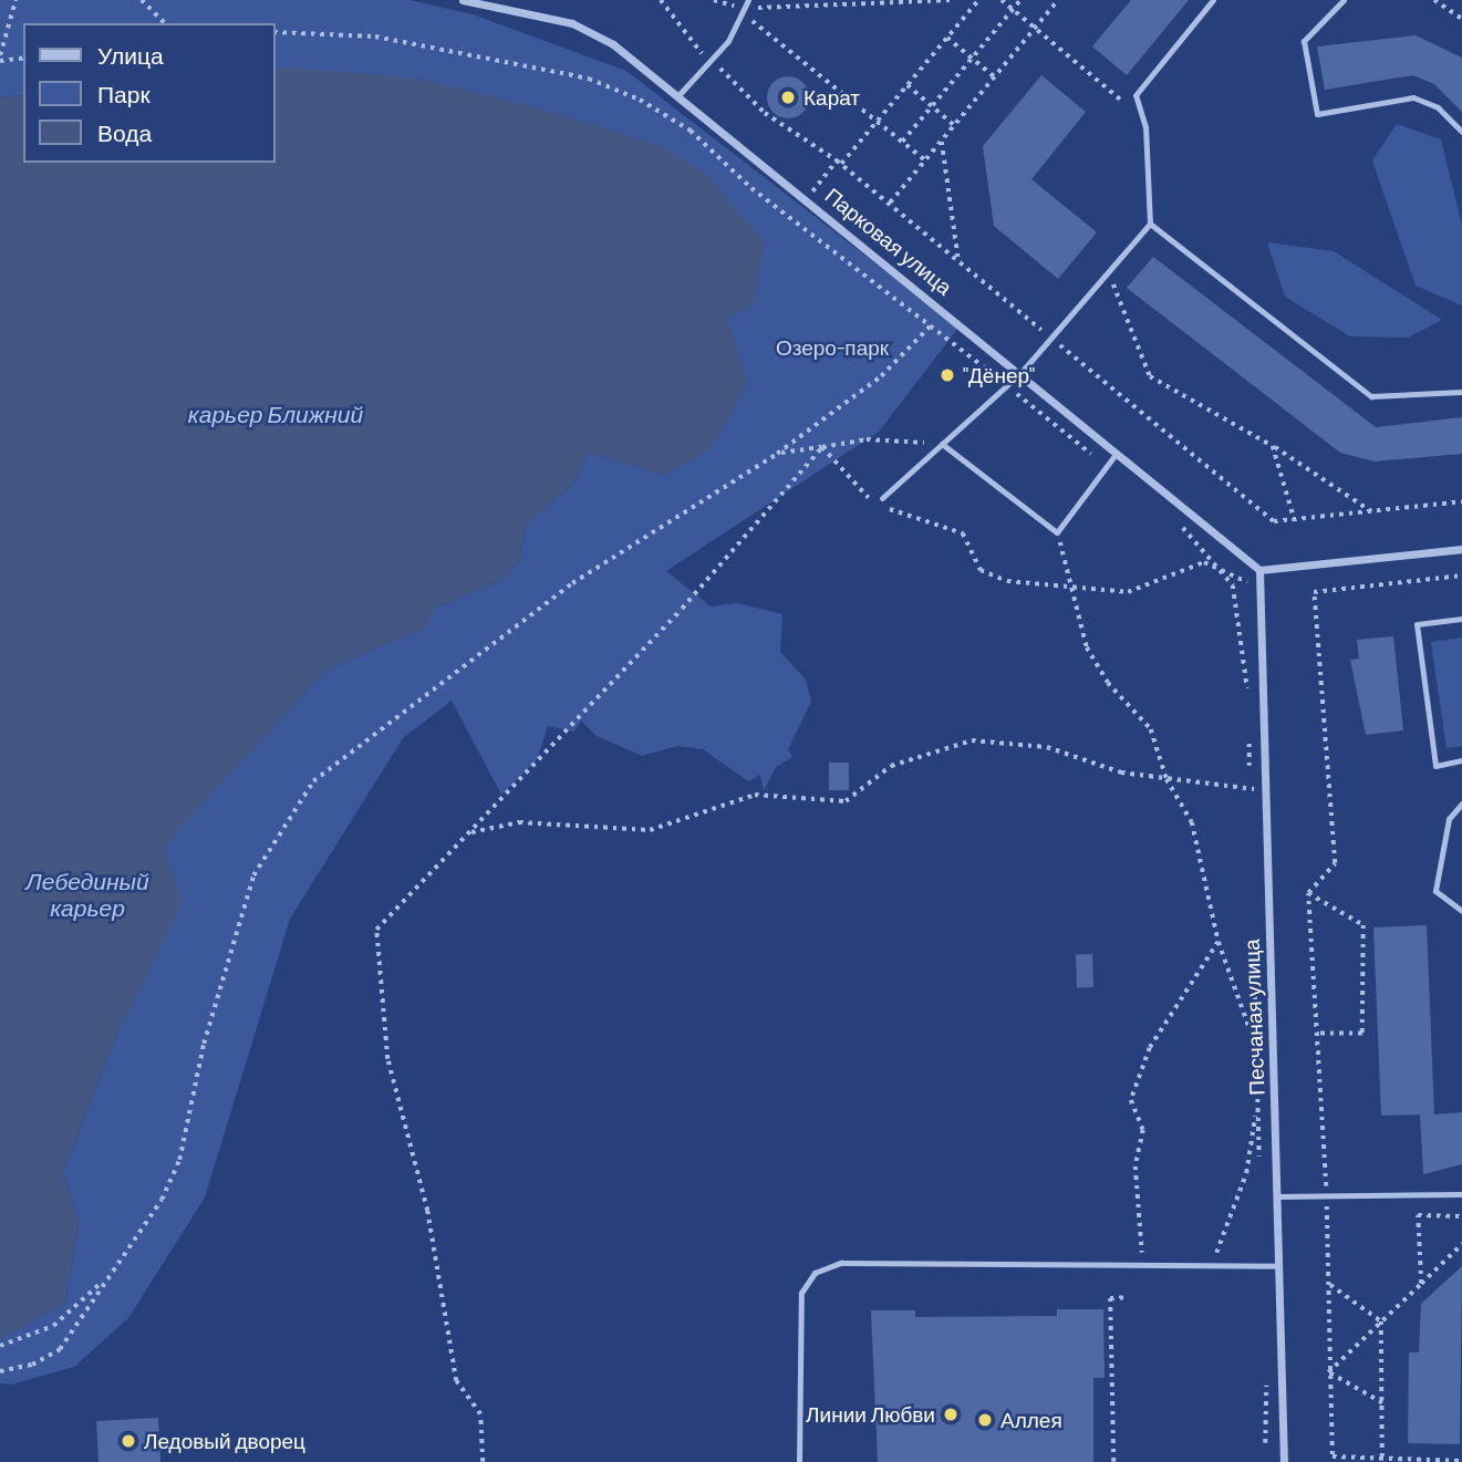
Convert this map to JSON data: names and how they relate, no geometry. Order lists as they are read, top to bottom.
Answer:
{
  "streets": {
    "street": ["Парковая улица", "Песчаная улица"]
  },
  "crossings": [
    ["Парковая улица", "Песчаная улица"]
  ],
  "water": ["карьер Ближний", "Лебединый карьер"],
  "parks": ["Озеро-парк"],
  "places": [
    "Карат",
    "\"Дёнер\"",
    "Линии Любви",
    "Аллея",
    "Ледовый дворец"
  ],
  "legend": ["Улица", "Парк", "Вода"]
}
